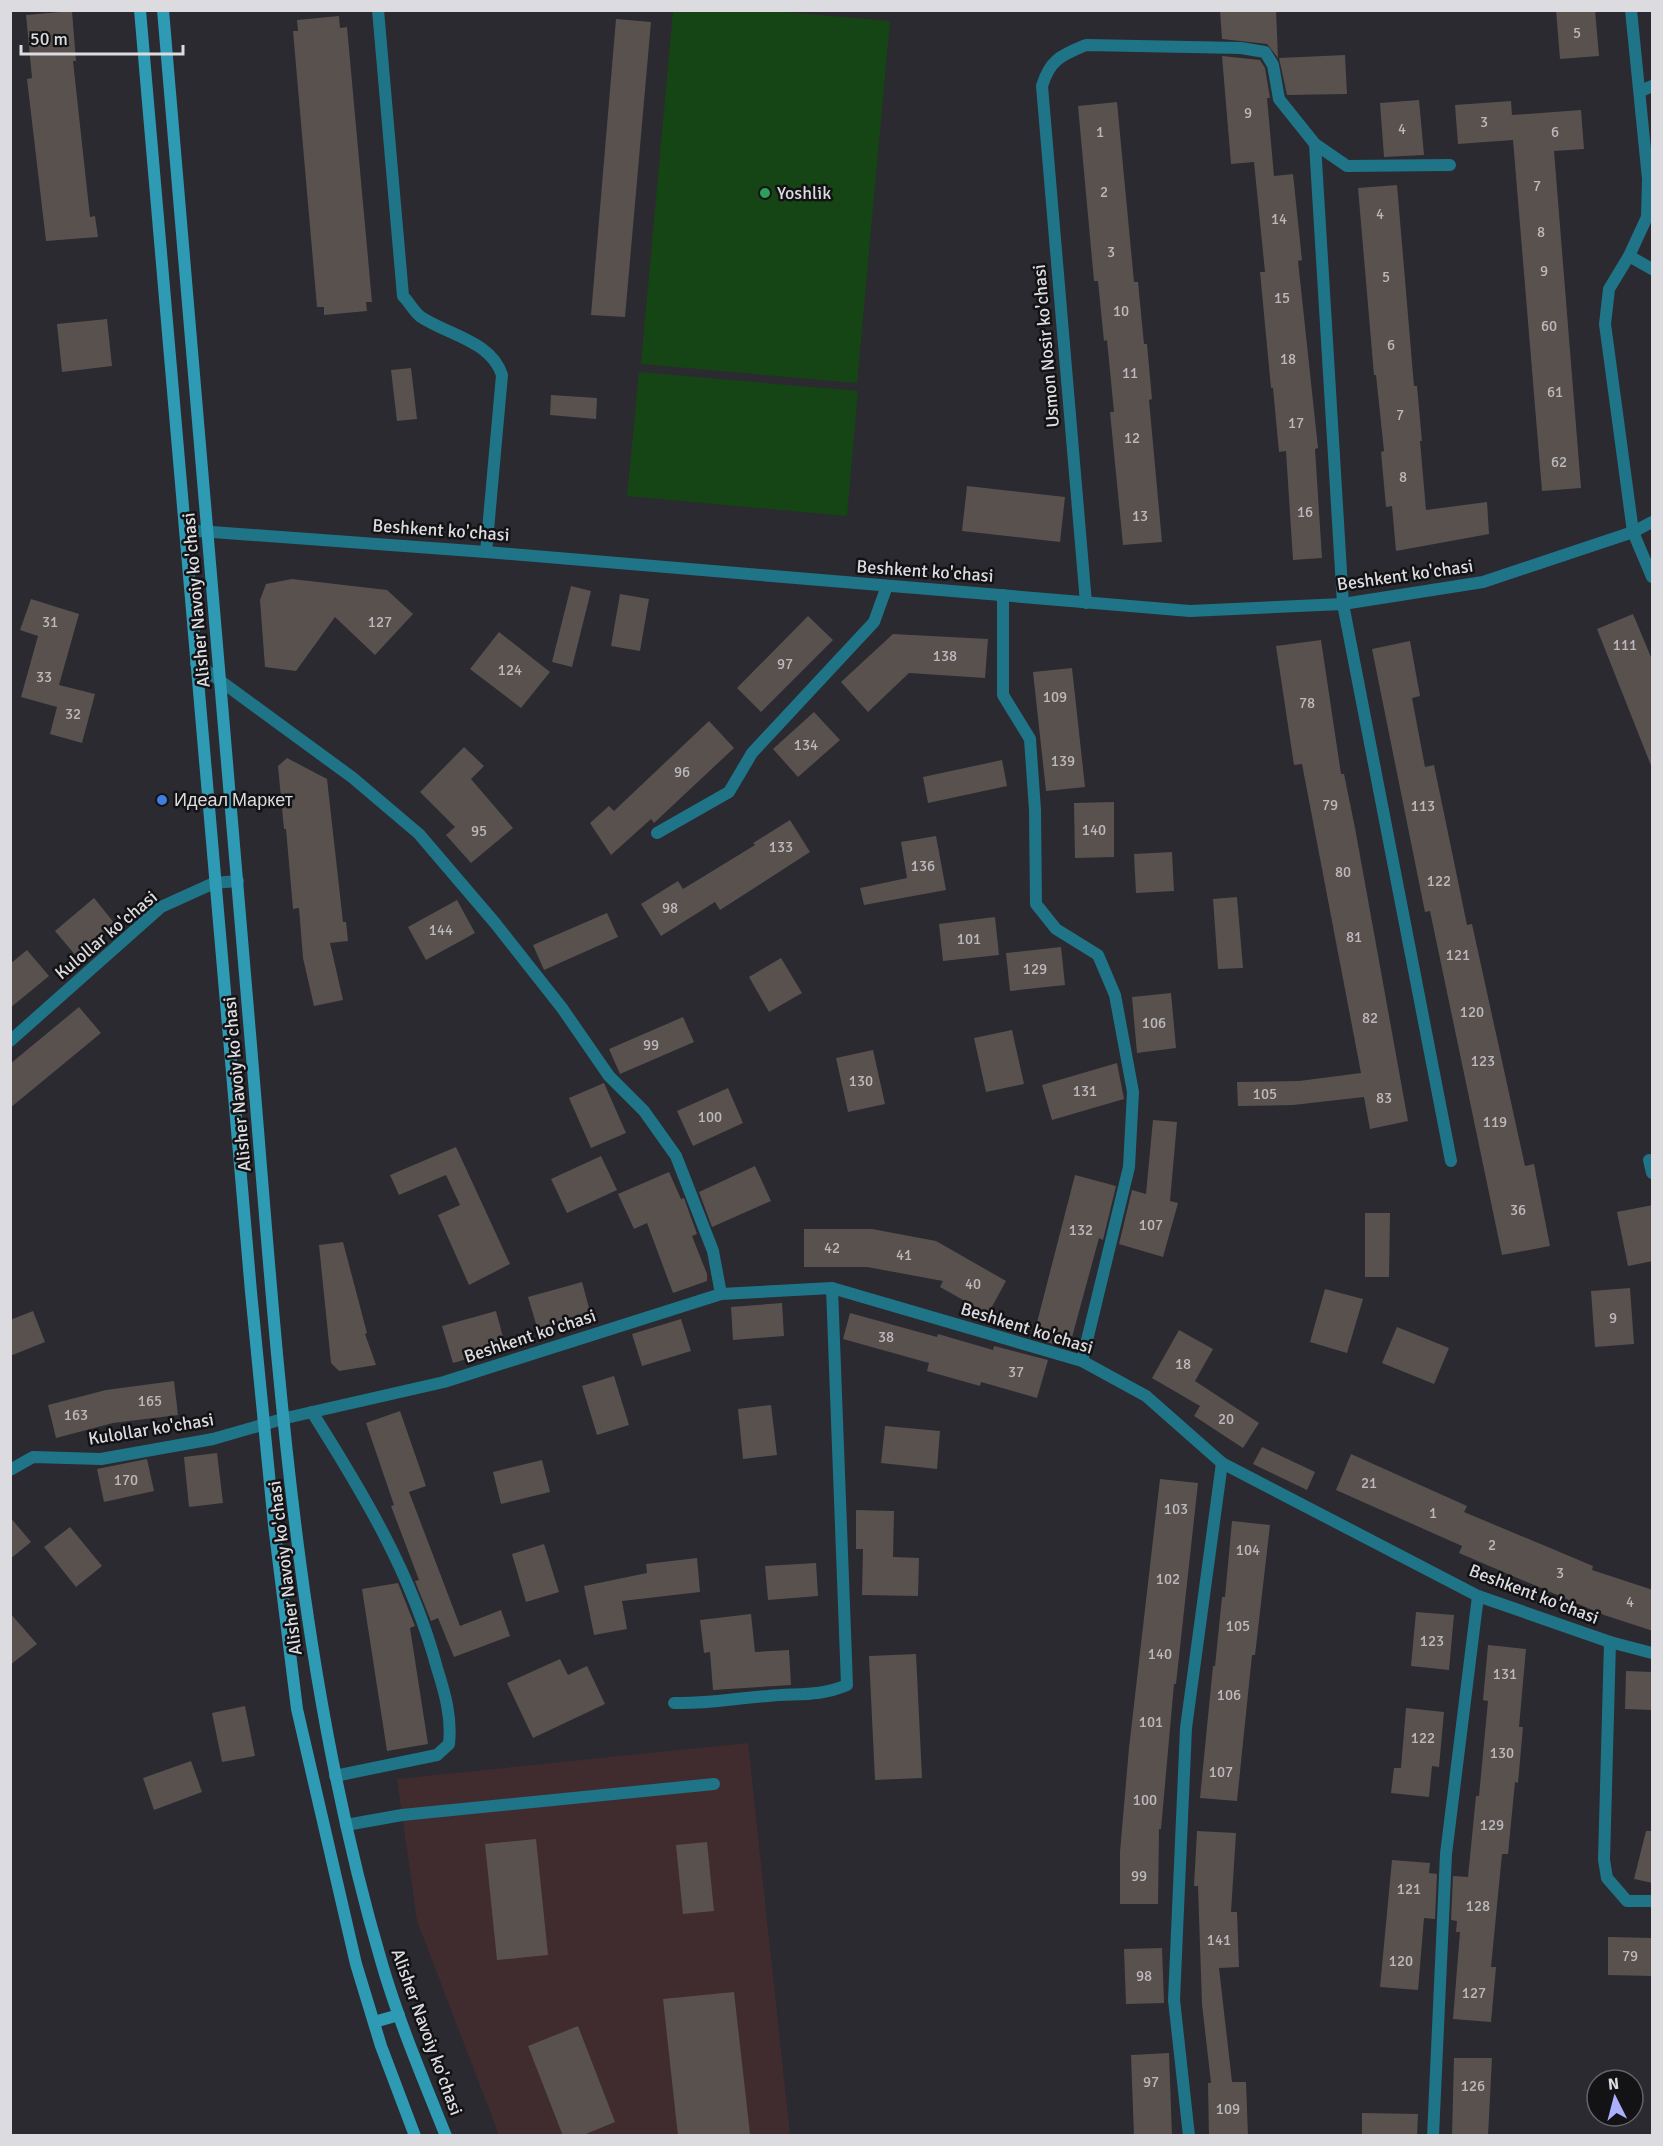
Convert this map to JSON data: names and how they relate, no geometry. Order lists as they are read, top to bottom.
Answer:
{
  "streets": {
    "main road": ["Alisher Navoiy ko'chasi"],
    "street": ["Usmon Nosir ko'chasi", "Beshkent ko'chasi", "Kulollar ko'chasi"]
  },
  "crossings": [
    ["Usmon Nosir ko'chasi", "Beshkent ko'chasi"],
    ["Beshkent ko'chasi", "Alisher Navoiy ko'chasi"],
    ["Beshkent ko'chasi", "Kulollar ko'chasi"],
    ["Alisher Navoiy ko'chasi", "Kulollar ko'chasi"]
  ],
  "places": ["Yoshlik", "Идеал Маркет"],
  "house_numbers": [
    "5",
    "9",
    "3",
    "4",
    "1",
    "6",
    "7",
    "2",
    "4",
    "14",
    "8",
    "3",
    "9",
    "5",
    "15",
    "10",
    "60",
    "6",
    "18",
    "11",
    "61",
    "7",
    "17",
    "12",
    "62",
    "8",
    "16",
    "13",
    "31",
    "127",
    "111",
    "138",
    "97",
    "124",
    "33",
    "109",
    "78",
    "32",
    "134",
    "139",
    "96",
    "79",
    "113",
    "140",
    "95",
    "133",
    "136",
    "80",
    "122",
    "98",
    "144",
    "81",
    "101",
    "121",
    "129",
    "120",
    "82",
    "106",
    "99",
    "123",
    "130",
    "131",
    "105",
    "83",
    "100",
    "119",
    "36",
    "107",
    "132",
    "42",
    "41",
    "40",
    "9",
    "38",
    "18",
    "37",
    "165",
    "163",
    "20",
    "170",
    "21",
    "103",
    "1",
    "2",
    "104",
    "3",
    "102",
    "4",
    "105",
    "123",
    "140",
    "131",
    "106",
    "101",
    "122",
    "130",
    "107",
    "100",
    "129",
    "99",
    "121",
    "128",
    "141",
    "79",
    "120",
    "98",
    "127",
    "97",
    "126",
    "109"
  ],
  "scale_bar": "50 m",
  "north": "top"
}
